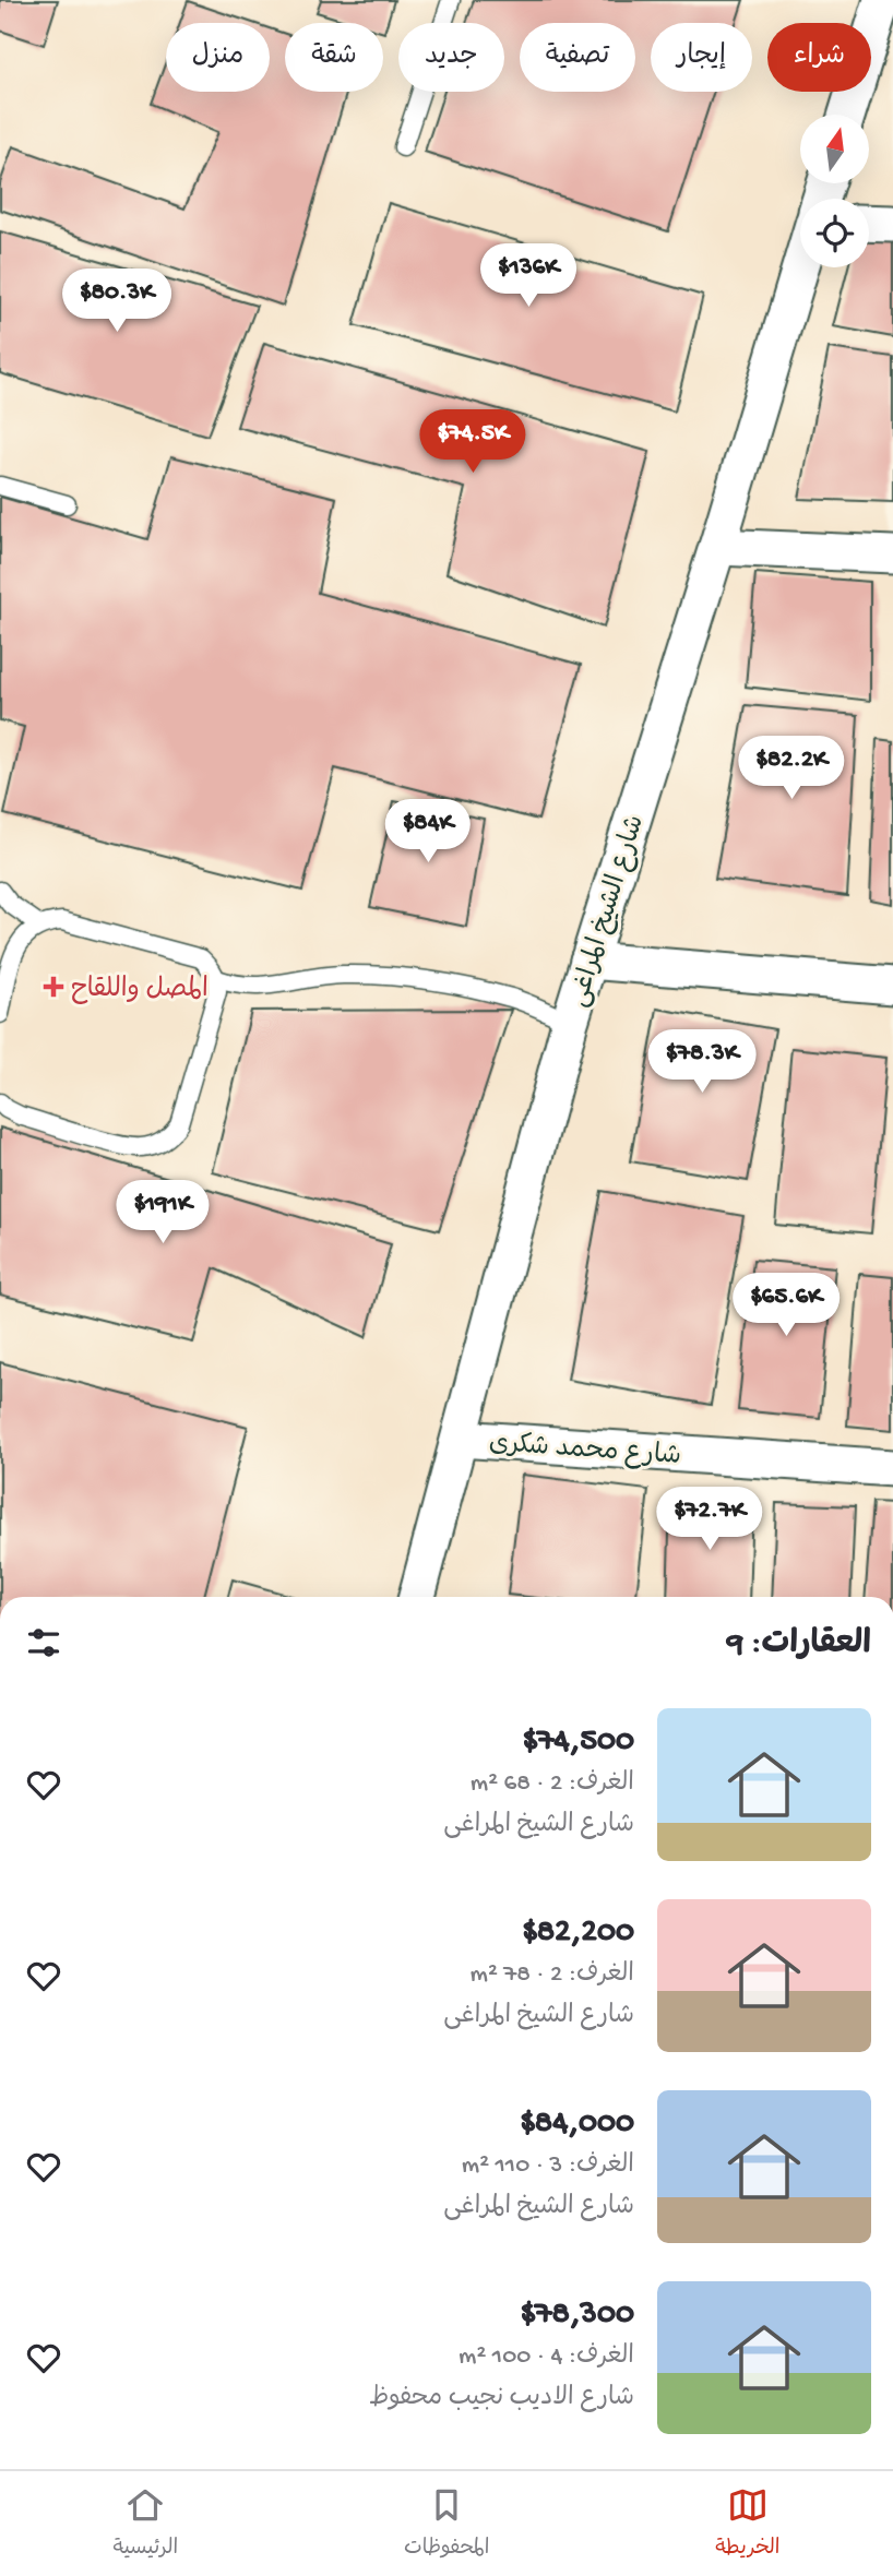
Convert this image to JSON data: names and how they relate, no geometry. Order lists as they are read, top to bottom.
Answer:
{
  "streets": {
    "street": ["شارع الشيخ المراغى", "شارع محمد شكرى"]
  },
  "crossings": [
    ["شارع الشيخ المراغى", "شارع محمد شكرى"]
  ],
  "places": {
    "health": ["المصل واللقاح"]
  },
  "north": "top",
  "page": {
    "chip": [
      "شراء",
      "إيجار",
      "تصفية",
      "جديد",
      "شقة",
      "منزل"
    ],
    "price": [
      "$136K",
      "$80.3K",
      "$74.5K",
      "$82.2K",
      "$84K",
      "$78.3K",
      "$191K",
      "$65.6K",
      "$72.7K"
    ],
    "heading": "العقارات: 9",
    "list": [
      {
        "name": "$74,500",
        "note": "الغرف: 2 · 68 m² · شارع الشيخ المراغى"
      },
      {
        "name": "$82,200",
        "note": "الغرف: 2 · 78 m² · شارع الشيخ المراغى"
      },
      {
        "name": "$84,000",
        "note": "الغرف: 3 · 110 m² · شارع الشيخ المراغى"
      },
      {
        "name": "$78,300",
        "note": "الغرف: 4 · 100 m² · شارع الاديب نجيب محفوظ"
      }
    ],
    "tabs": ["الخريطة", "المحفوظات", "الرئيسية"]
  }
}
